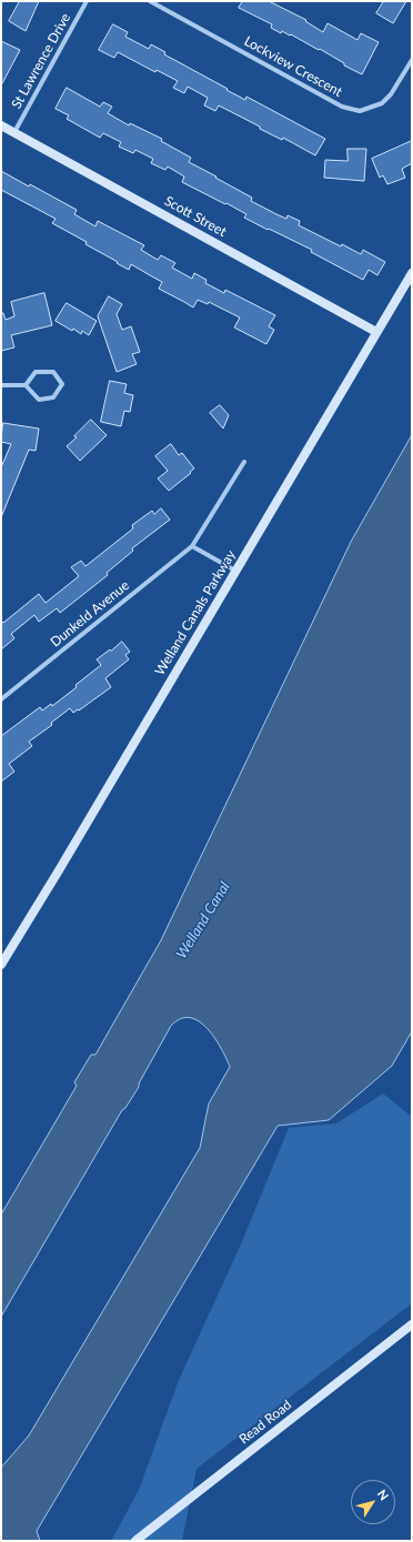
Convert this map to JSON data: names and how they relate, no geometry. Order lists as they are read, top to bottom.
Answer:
{
  "streets": {
    "main road": ["Scott Street", "Welland Canals Parkway", "Read Road"],
    "street": ["St Lawrence Drive", "Lockview Crescent", "Dunkeld Avenue"]
  },
  "crossings": [
    ["St Lawrence Drive", "Scott Street"],
    ["Scott Street", "Welland Canals Parkway"]
  ],
  "water": ["Welland Canal"],
  "north": "top right"
}
